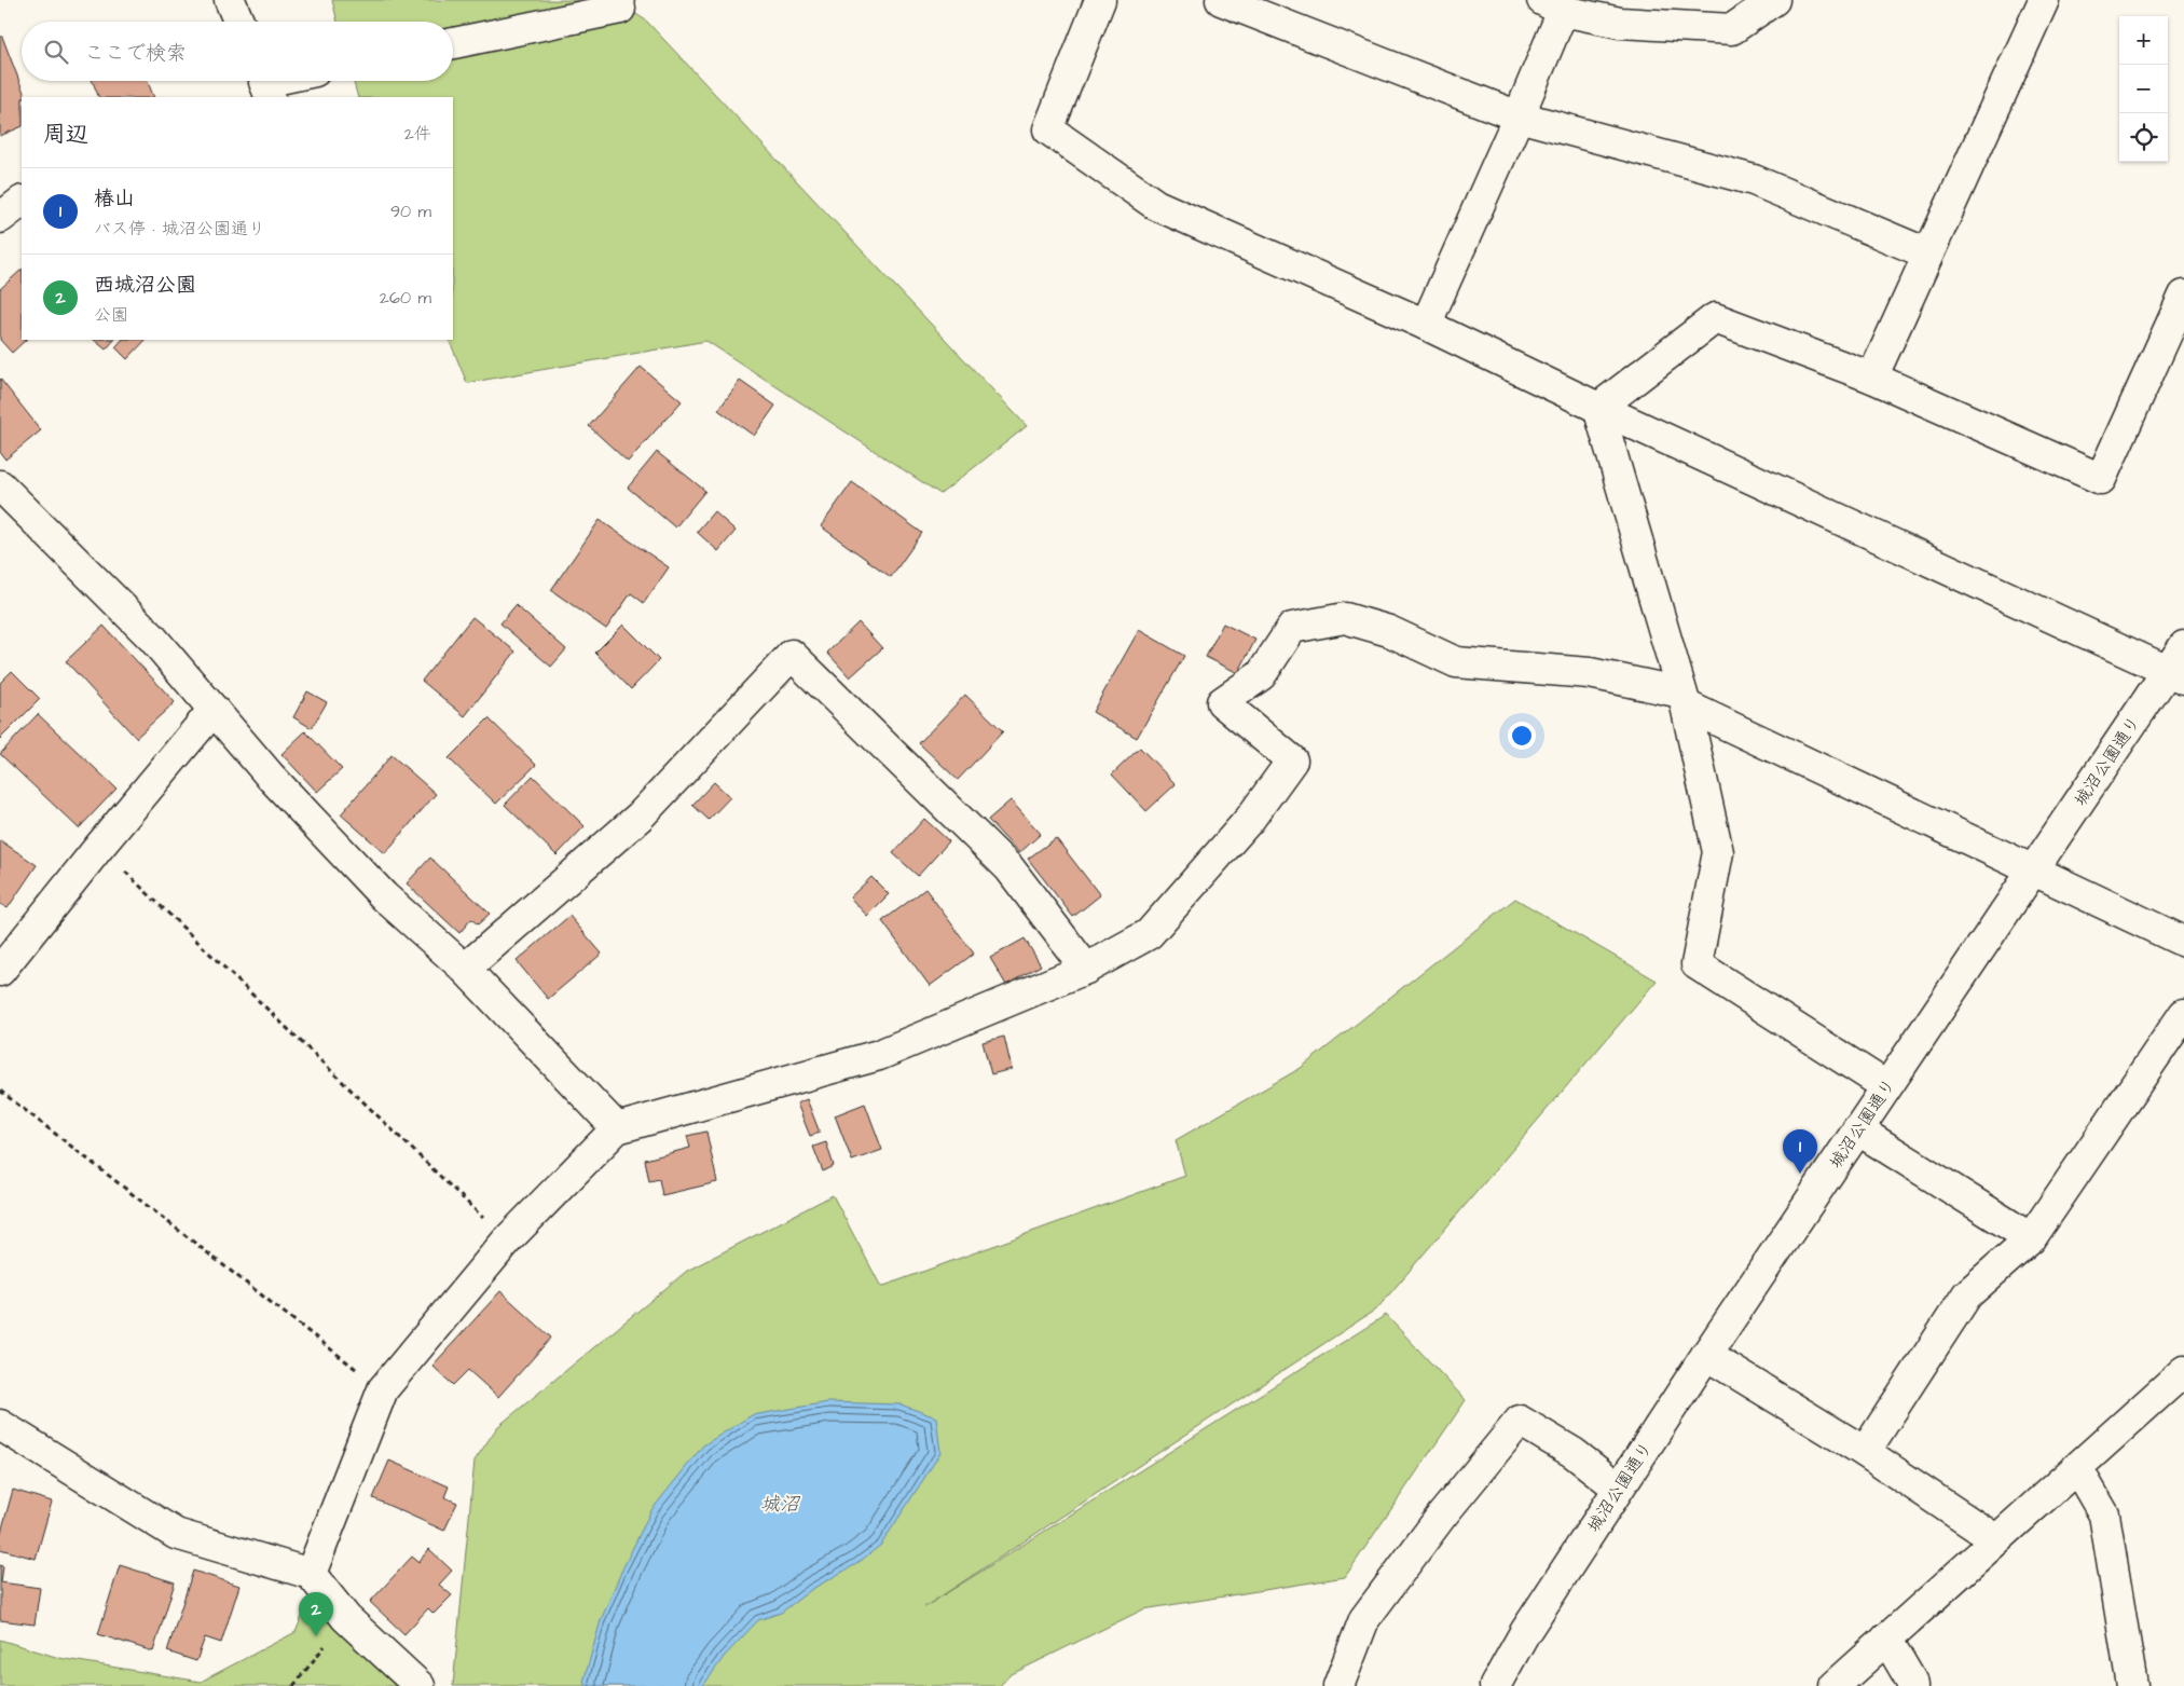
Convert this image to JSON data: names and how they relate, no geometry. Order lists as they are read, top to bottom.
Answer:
{
  "streets": {
    "street": ["城沼公園通り"]
  },
  "water": ["城沼"],
  "page": {
    "map_buttons": ["+", "−"],
    "search": "ここで検索",
    "heading": ["周辺", "2件"],
    "list": [
      {
        "mark": "1",
        "name": "椿山",
        "note": "バス停 · 城沼公園通り",
        "value": "90 m"
      },
      {
        "mark": "2",
        "name": "西城沼公園",
        "note": "公園",
        "value": "260 m"
      }
    ],
    "pins": ["1", "2"]
  }
}
